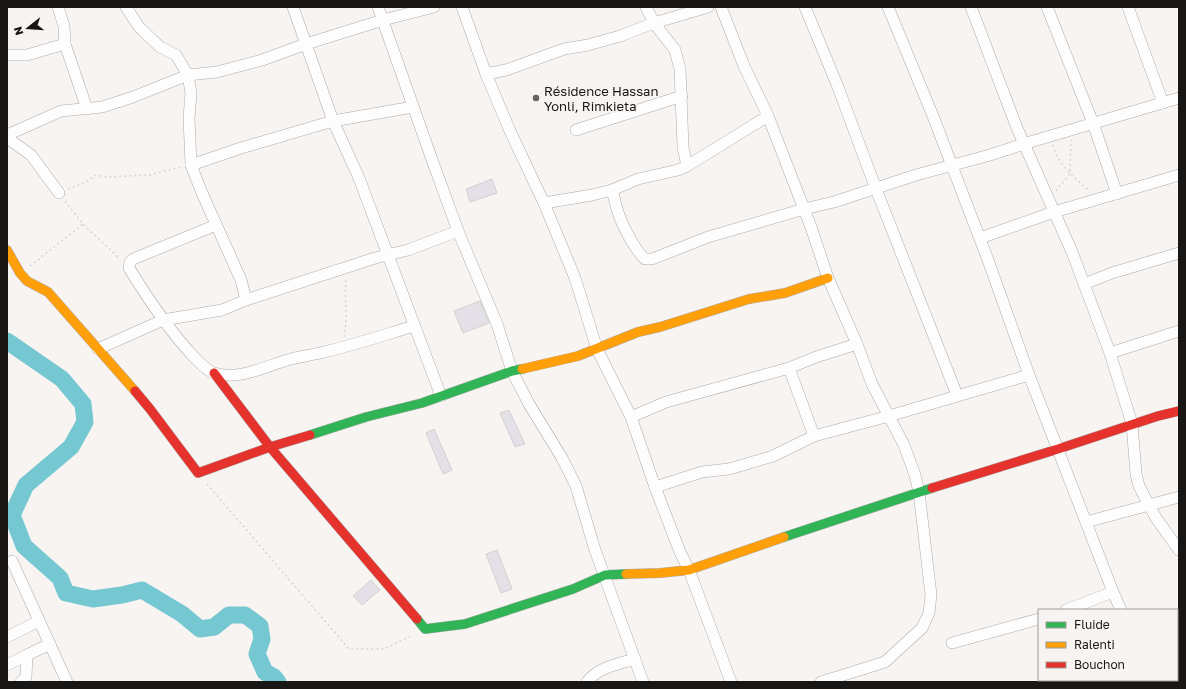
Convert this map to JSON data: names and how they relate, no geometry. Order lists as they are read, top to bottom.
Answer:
{
  "places": ["Résidence Hassan Yonli, Rimkieta"],
  "legend": ["Fluide", "Ralenti", "Bouchon"],
  "north": "left"
}
